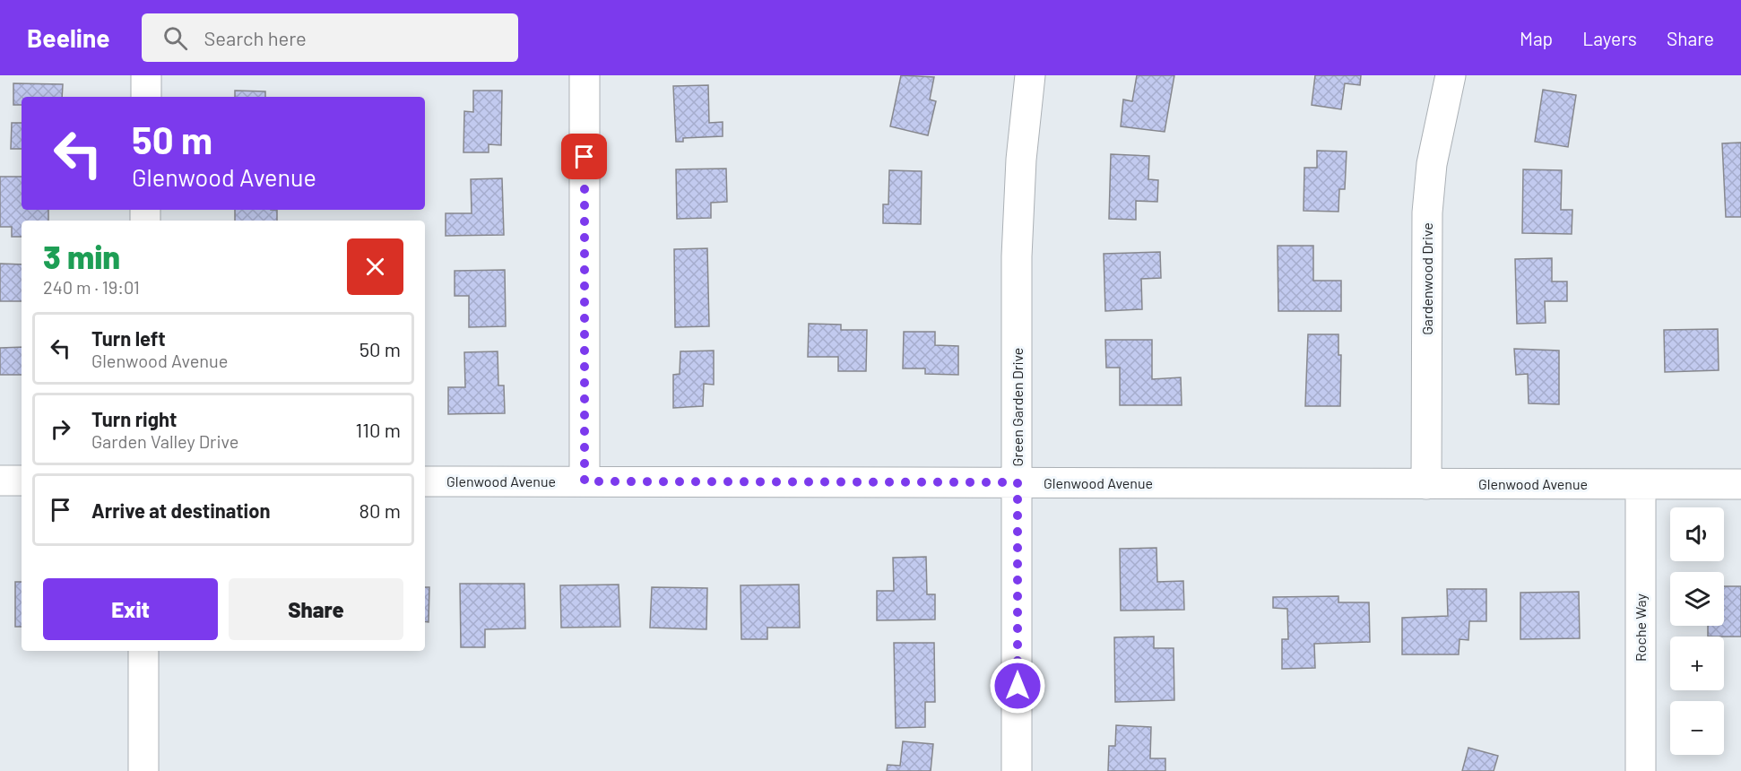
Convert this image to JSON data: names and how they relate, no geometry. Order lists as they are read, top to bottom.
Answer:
{
  "streets": {
    "street": [
      "Gardenwood Drive",
      "Green Garden Drive",
      "Glenwood Avenue",
      "Roche Way"
    ]
  },
  "crossings": [
    ["Gardenwood Drive", "Glenwood Avenue"],
    ["Green Garden Drive", "Glenwood Avenue"],
    ["Glenwood Avenue", "Roche Way"]
  ],
  "page": {
    "header": "Beeline",
    "search": "Search here",
    "nav": ["Map", "Layers", "Share"],
    "turn": ["50 m", "Glenwood Avenue"],
    "heading": ["3 min", "240 m · 19:01"],
    "list": [
      {
        "name": "Turn left",
        "note": "Glenwood Avenue",
        "value": "50 m"
      },
      {
        "name": "Turn right",
        "note": "Garden Valley Drive",
        "value": "110 m"
      },
      {
        "name": "Arrive at destination",
        "value": "80 m"
      }
    ],
    "map_buttons": ["+", "−"],
    "buttons": ["Exit", "Share"]
  }
}
